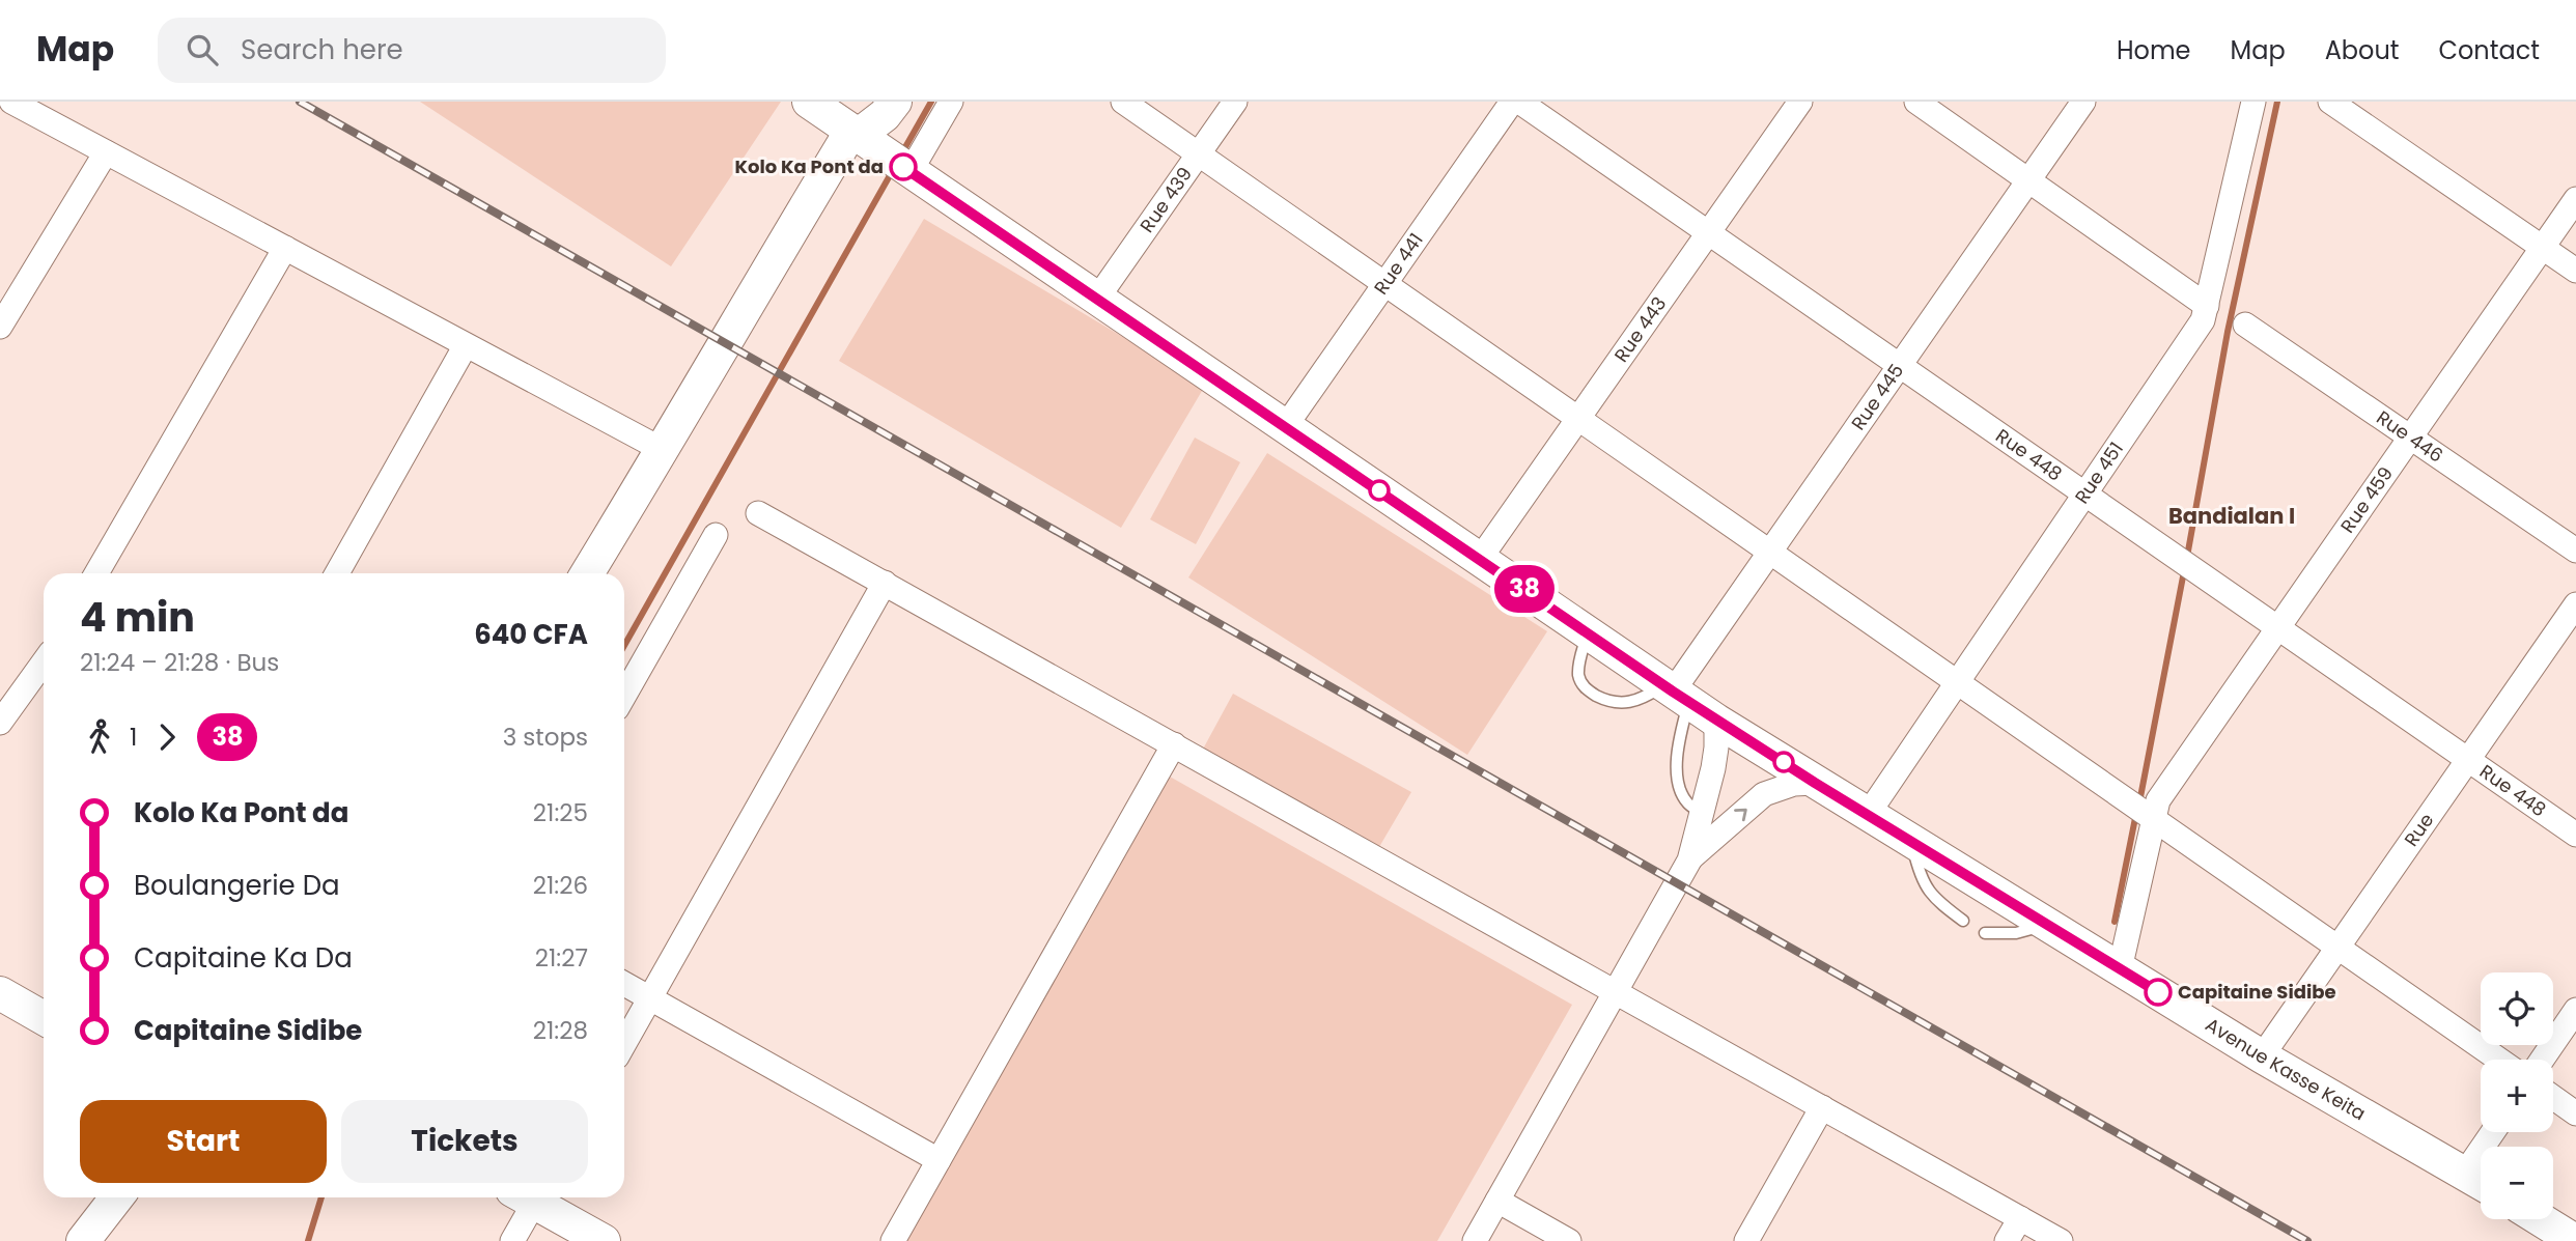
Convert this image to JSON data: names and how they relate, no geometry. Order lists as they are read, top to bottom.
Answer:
{
  "streets": {
    "main road": ["Avenue Kasse Keita"],
    "street": [
      "Rue 439",
      "Rue 441",
      "Rue 443",
      "Rue 445",
      "Rue 446",
      "Rue 448",
      "Rue 451",
      "Rue 459",
      "Rue"
    ]
  },
  "crossings": [
    ["Rue 439", "Avenue Kasse Keita"],
    ["Rue 441", "Avenue Kasse Keita"],
    ["Rue 443", "Rue 448"],
    ["Rue 443", "Avenue Kasse Keita"],
    ["Rue 445", "Rue 448"],
    ["Rue 445", "Avenue Kasse Keita"],
    ["Rue 446", "Rue 459"],
    ["Rue 448", "Rue 451"],
    ["Rue 448", "Rue 459"],
    ["Rue 448", "Rue"],
    ["Rue 451", "Avenue Kasse Keita"],
    ["Rue", "Avenue Kasse Keita"]
  ],
  "districts": ["Bandialan I"],
  "places": ["Kolo Ka Pont da", "Capitaine Sidibe"],
  "lines": ["bus line 38"],
  "page": {
    "header": "Map",
    "search": "Search here",
    "nav": [
      "Home",
      "Map",
      "About",
      "Contact"
    ],
    "on_map": "38",
    "heading": ["4 min", "21:24 – 21:28 · Bus", "640 CFA"],
    "legs": ["1", "38", "3 stops"],
    "list": [
      {
        "name": "Kolo Ka Pont da",
        "value": "21:25"
      },
      {
        "name": "Boulangerie Da",
        "value": "21:26"
      },
      {
        "name": "Capitaine Ka Da",
        "value": "21:27"
      },
      {
        "name": "Capitaine Sidibe",
        "value": "21:28"
      }
    ],
    "map_buttons": ["+", "−"],
    "buttons": ["Start", "Tickets"]
  }
}
